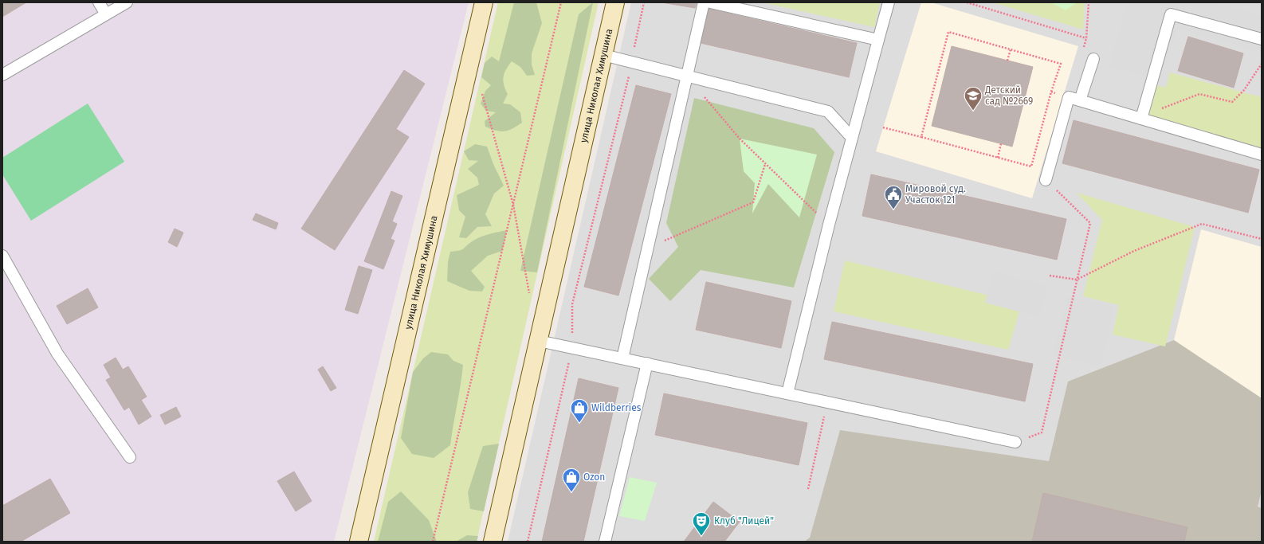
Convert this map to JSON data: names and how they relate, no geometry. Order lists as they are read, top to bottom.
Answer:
{
  "streets": {
    "street": ["улица Николая Химушина"]
  },
  "places": {
    "school or university": ["Детский сад №2669"],
    "public building": ["Мировой суд. Участок 121"],
    "shop": ["Wildberries", "Ozon"],
    "theatre": ["Клуб \"Лицей\""]
  }
}
